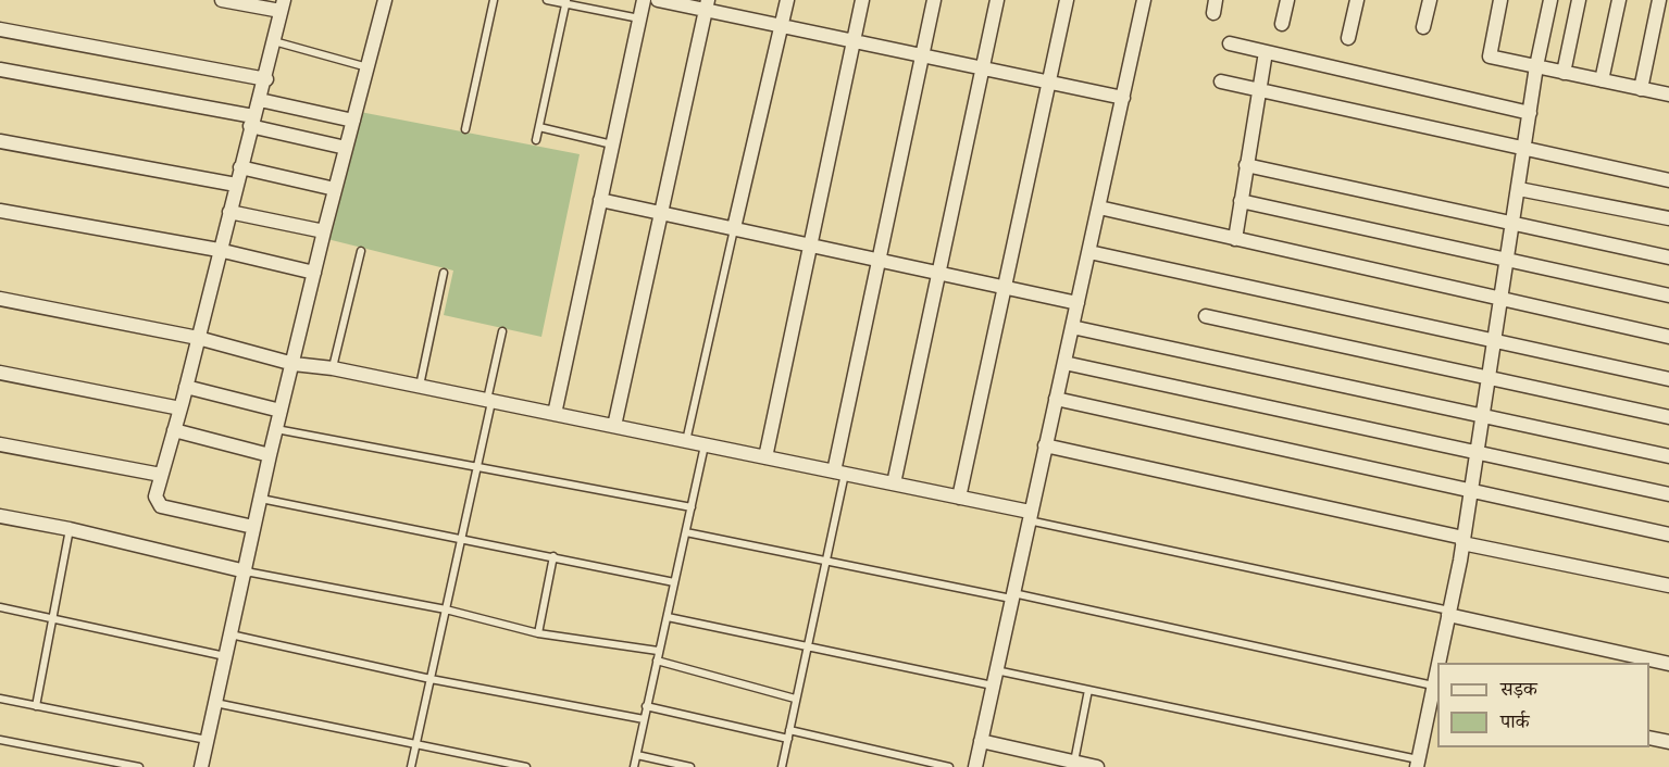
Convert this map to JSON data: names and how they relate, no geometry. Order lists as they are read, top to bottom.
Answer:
{
  "legend": ["सड़क", "पार्क"]
}
